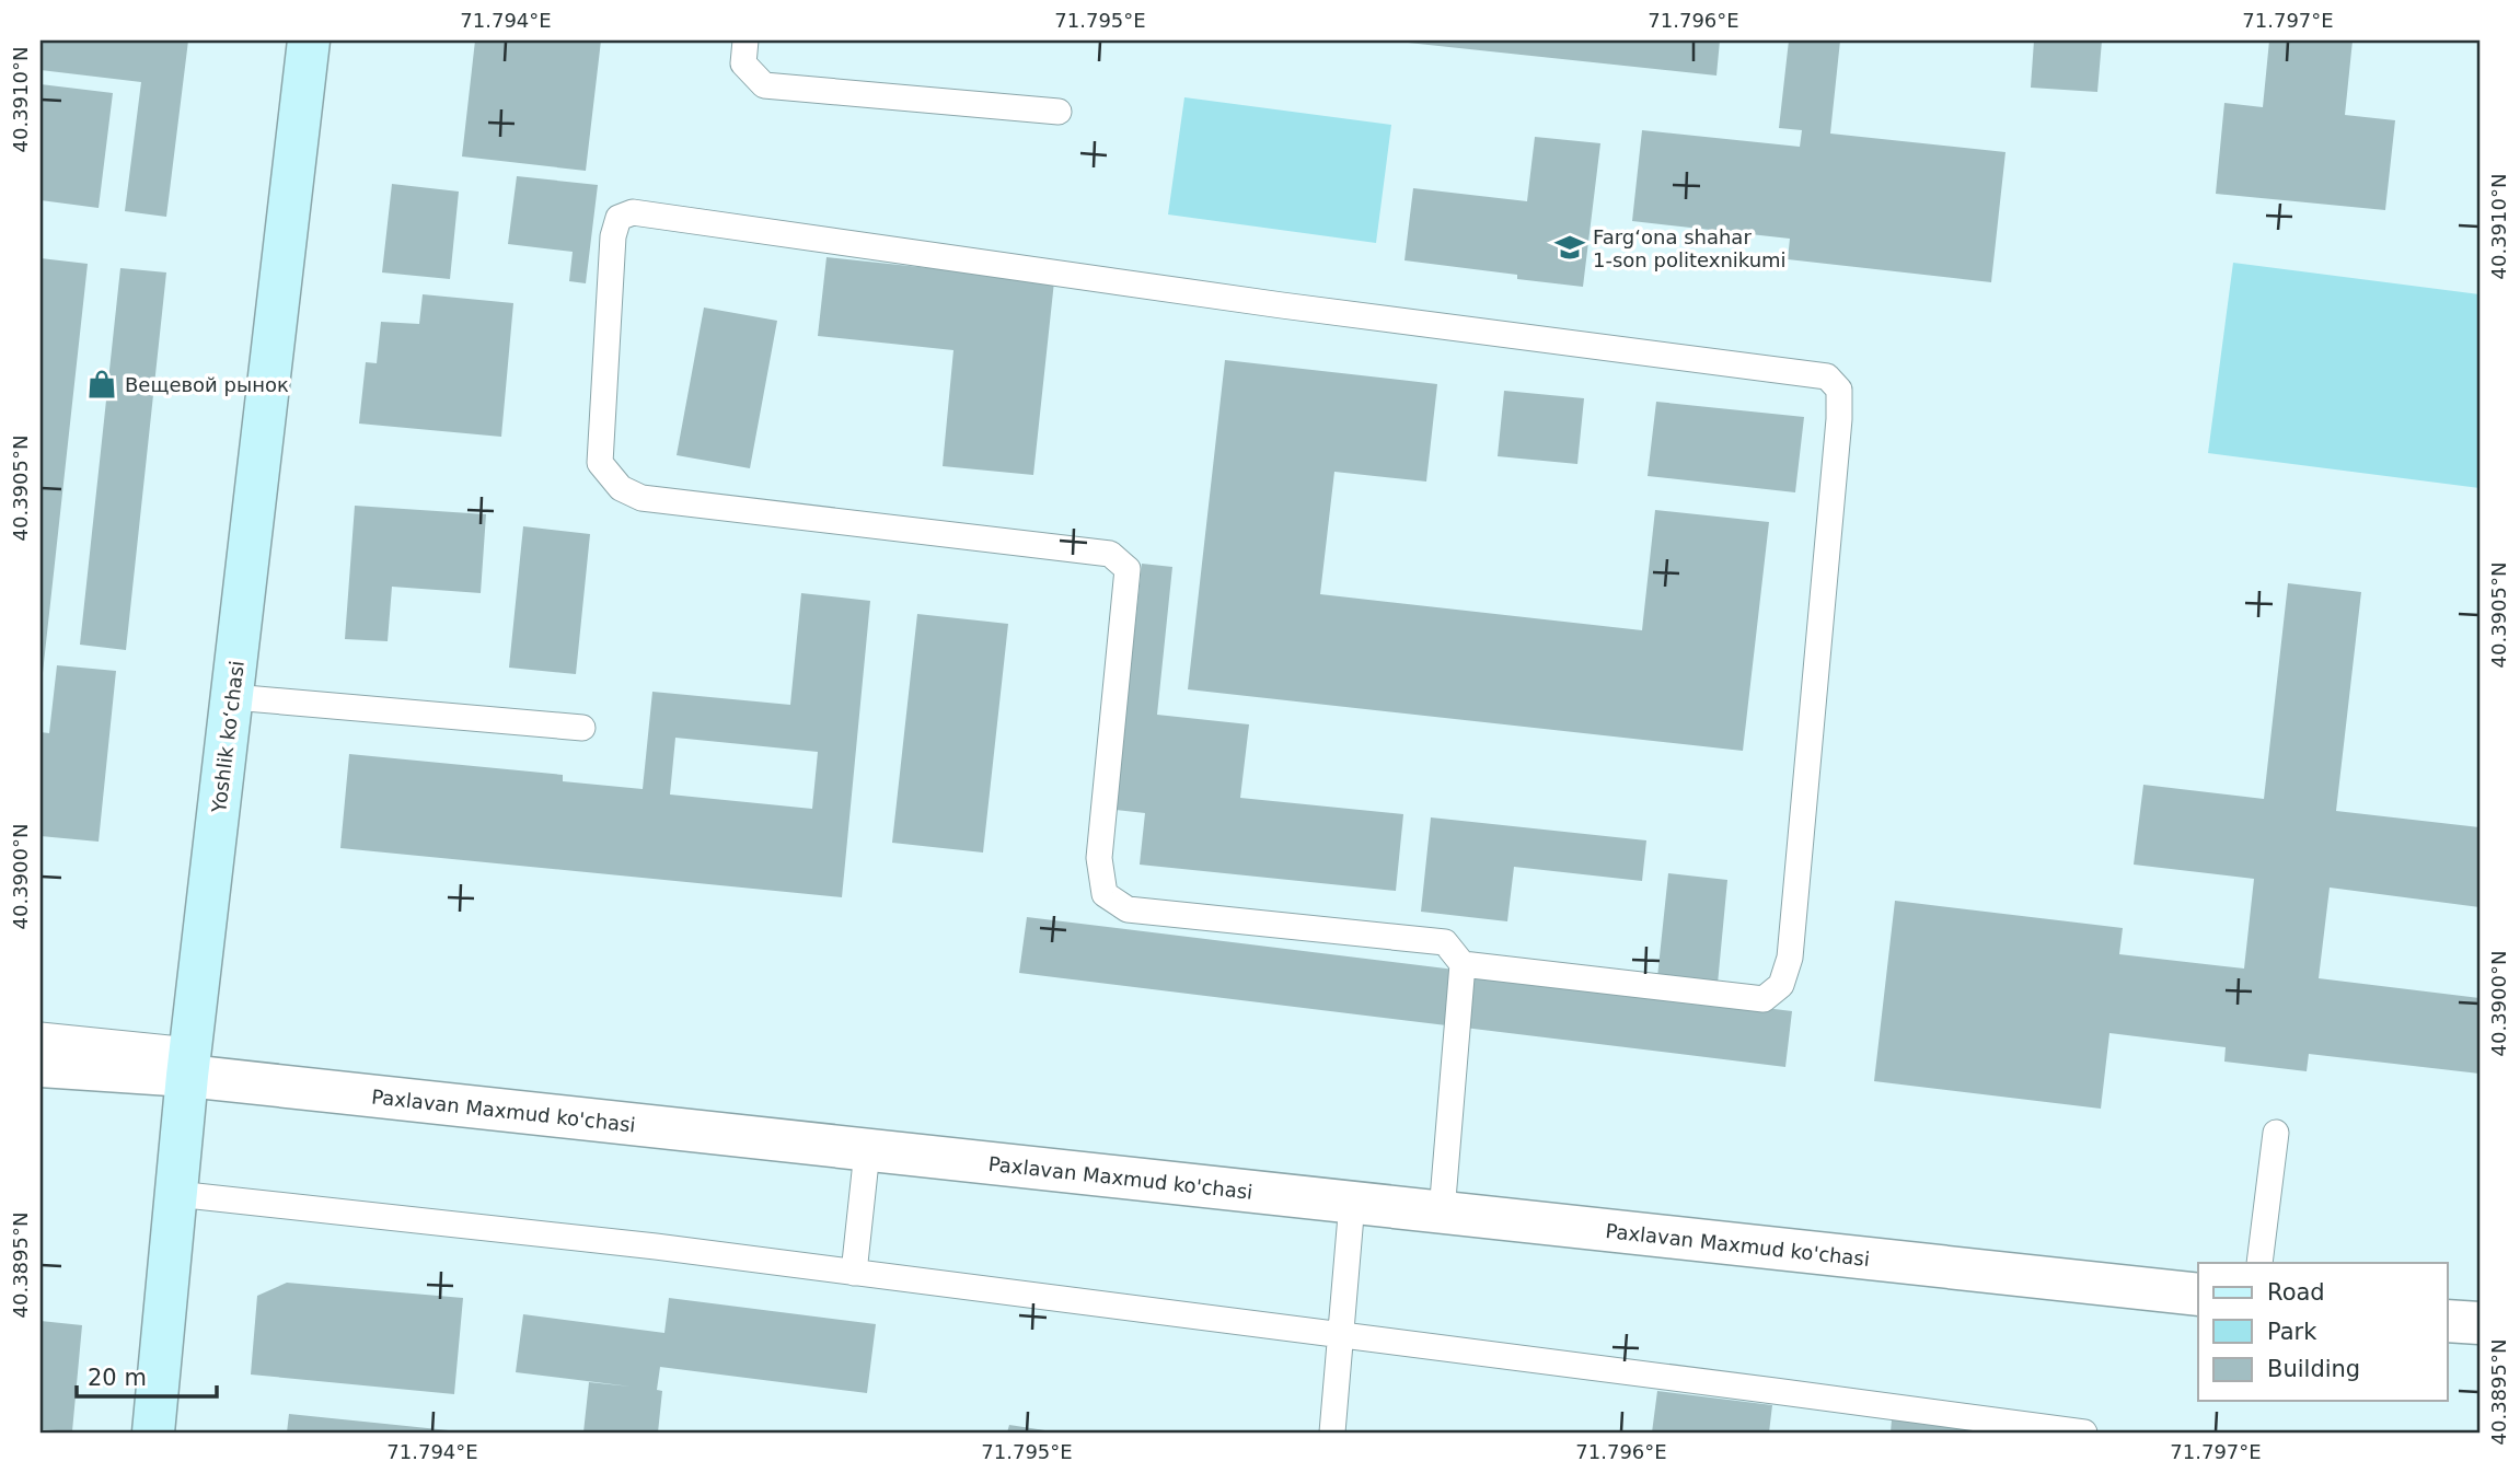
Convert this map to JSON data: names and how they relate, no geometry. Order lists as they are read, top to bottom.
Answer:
{
  "streets": {
    "street": ["Yoshlik koʻchasi", "Paxlavan Maxmud ko'chasi"]
  },
  "crossings": [
    ["Yoshlik koʻchasi", "Paxlavan Maxmud ko'chasi"]
  ],
  "places": {
    "school or university": ["Farg‘ona shahar 1-son politexnikumi"],
    "shop": ["Вещевой рынок"]
  },
  "legend": ["Road", "Park", "Building"],
  "scale_bar": "20 m",
  "coordinates": [
    "71.794°E",
    "71.795°E",
    "71.796°E",
    "71.797°E",
    "40.3910°N",
    "40.3905°N",
    "40.3900°N",
    "40.3895°N"
  ]
}
